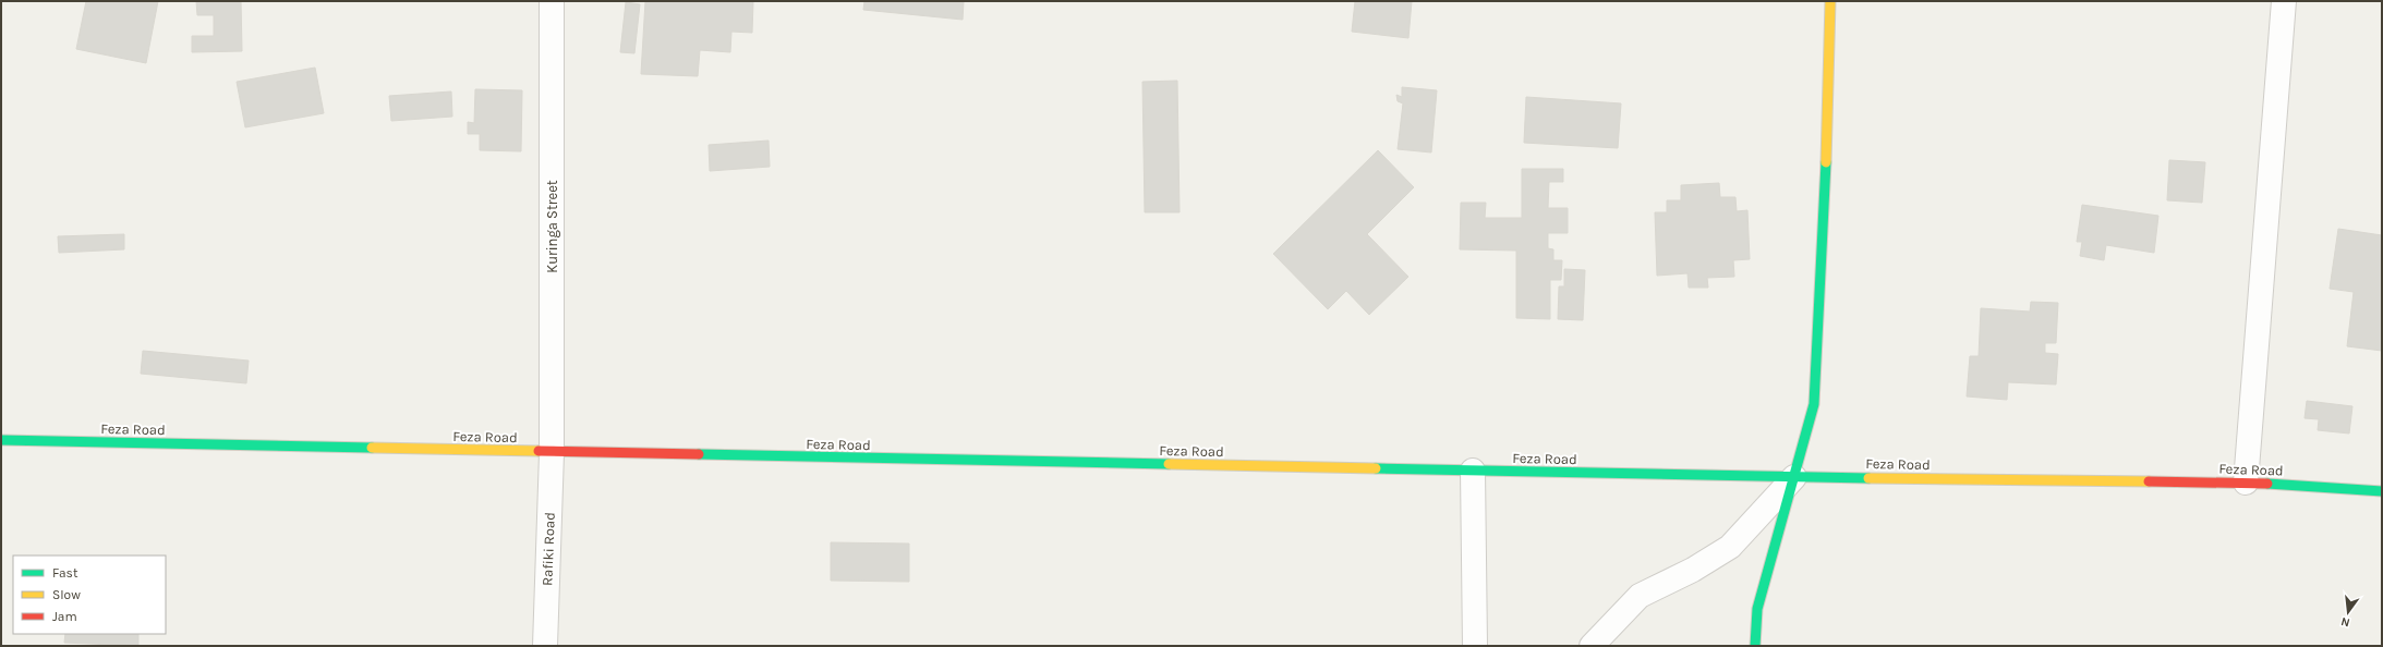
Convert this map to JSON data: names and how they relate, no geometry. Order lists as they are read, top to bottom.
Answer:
{
  "streets": {
    "street": ["Kuringa Street", "Feza Road", "Rafiki Road"]
  },
  "crossings": [
    ["Kuringa Street", "Feza Road"],
    ["Kuringa Street", "Rafiki Road"],
    ["Feza Road", "Rafiki Road"]
  ],
  "legend": ["Fast", "Slow", "Jam"],
  "north": "bottom"
}
